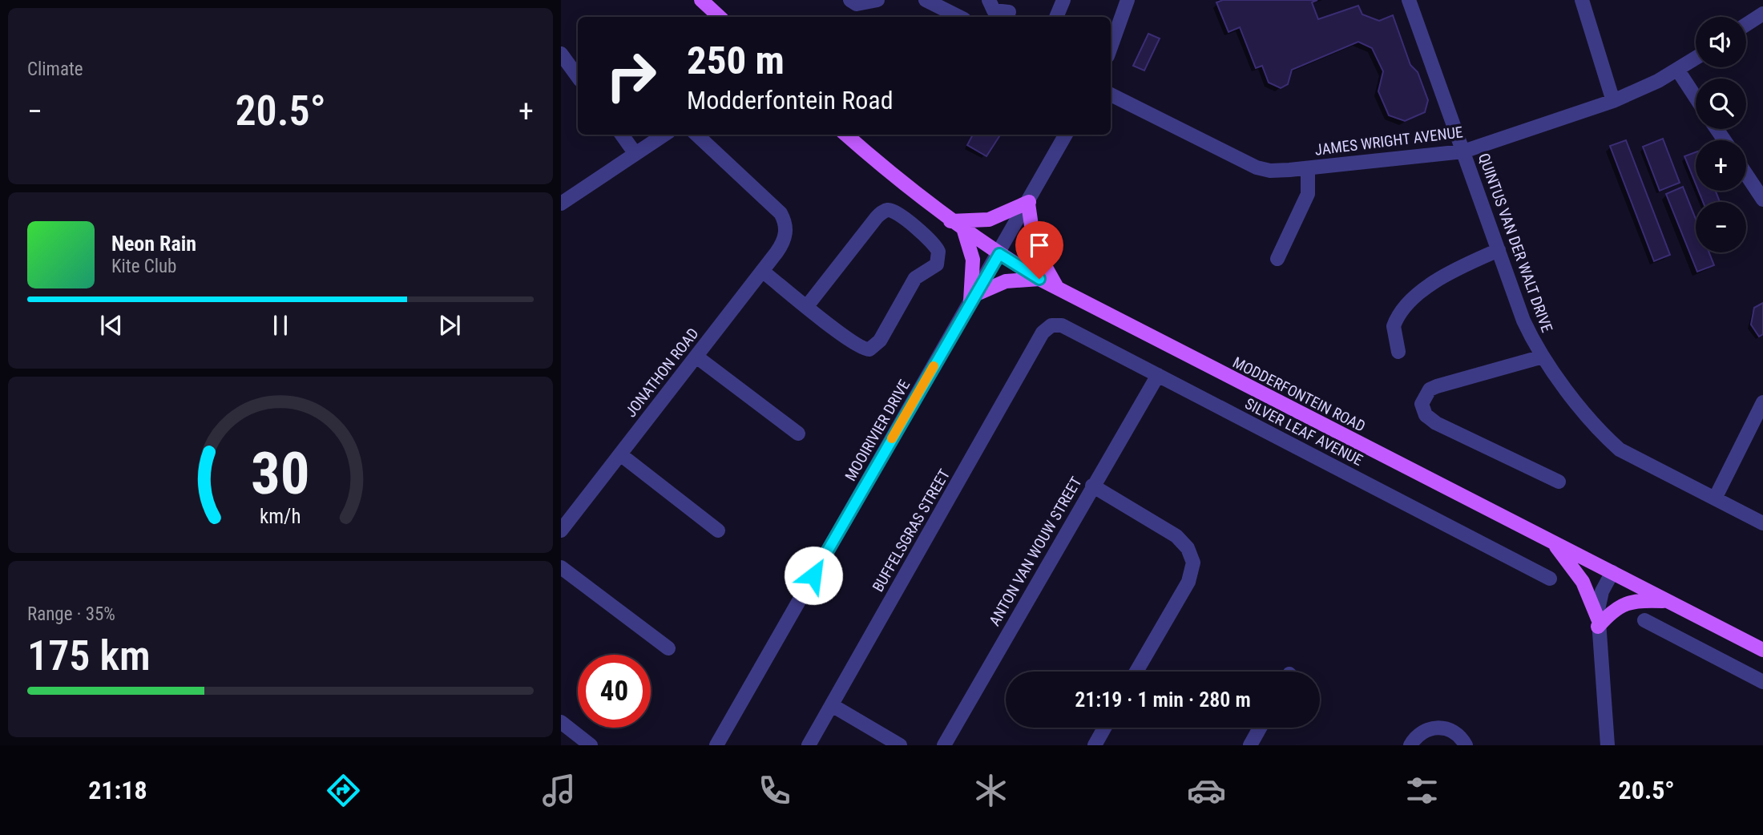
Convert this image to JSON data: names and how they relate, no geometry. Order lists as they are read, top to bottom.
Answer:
{
  "streets": {
    "main road": ["MODDERFONTEIN ROAD"],
    "street": [
      "JAMES WRIGHT AVENUE",
      "QUINTUS VAN DER WALT DRIVE",
      "JONATHON ROAD",
      "MOOIRIVIER DRIVE",
      "SILVER LEAF AVENUE",
      "BUFFELSGRAS STREET",
      "ANTON VAN WOUW STREET"
    ]
  },
  "crossings": [
    ["JAMES WRIGHT AVENUE", "QUINTUS VAN DER WALT DRIVE"],
    ["MODDERFONTEIN ROAD", "MOOIRIVIER DRIVE"],
    ["SILVER LEAF AVENUE", "BUFFELSGRAS STREET"],
    ["SILVER LEAF AVENUE", "ANTON VAN WOUW STREET"]
  ],
  "page": {
    "tile": [
      "Climate",
      ["Range · 35%", "175 km"]
    ],
    "map_buttons": ["+", "−"],
    "turn": ["250 m", "Modderfontein Road"],
    "heat": ["−", "20.5°", "+"],
    "song": ["Neon Rain", "Kite Club"],
    "limit": "40",
    "trip": "21:19 · 1 min · 280 m",
    "tabs": ["21:18", "20.5°"],
    "gauge": ["30", "km/h"]
  }
}
